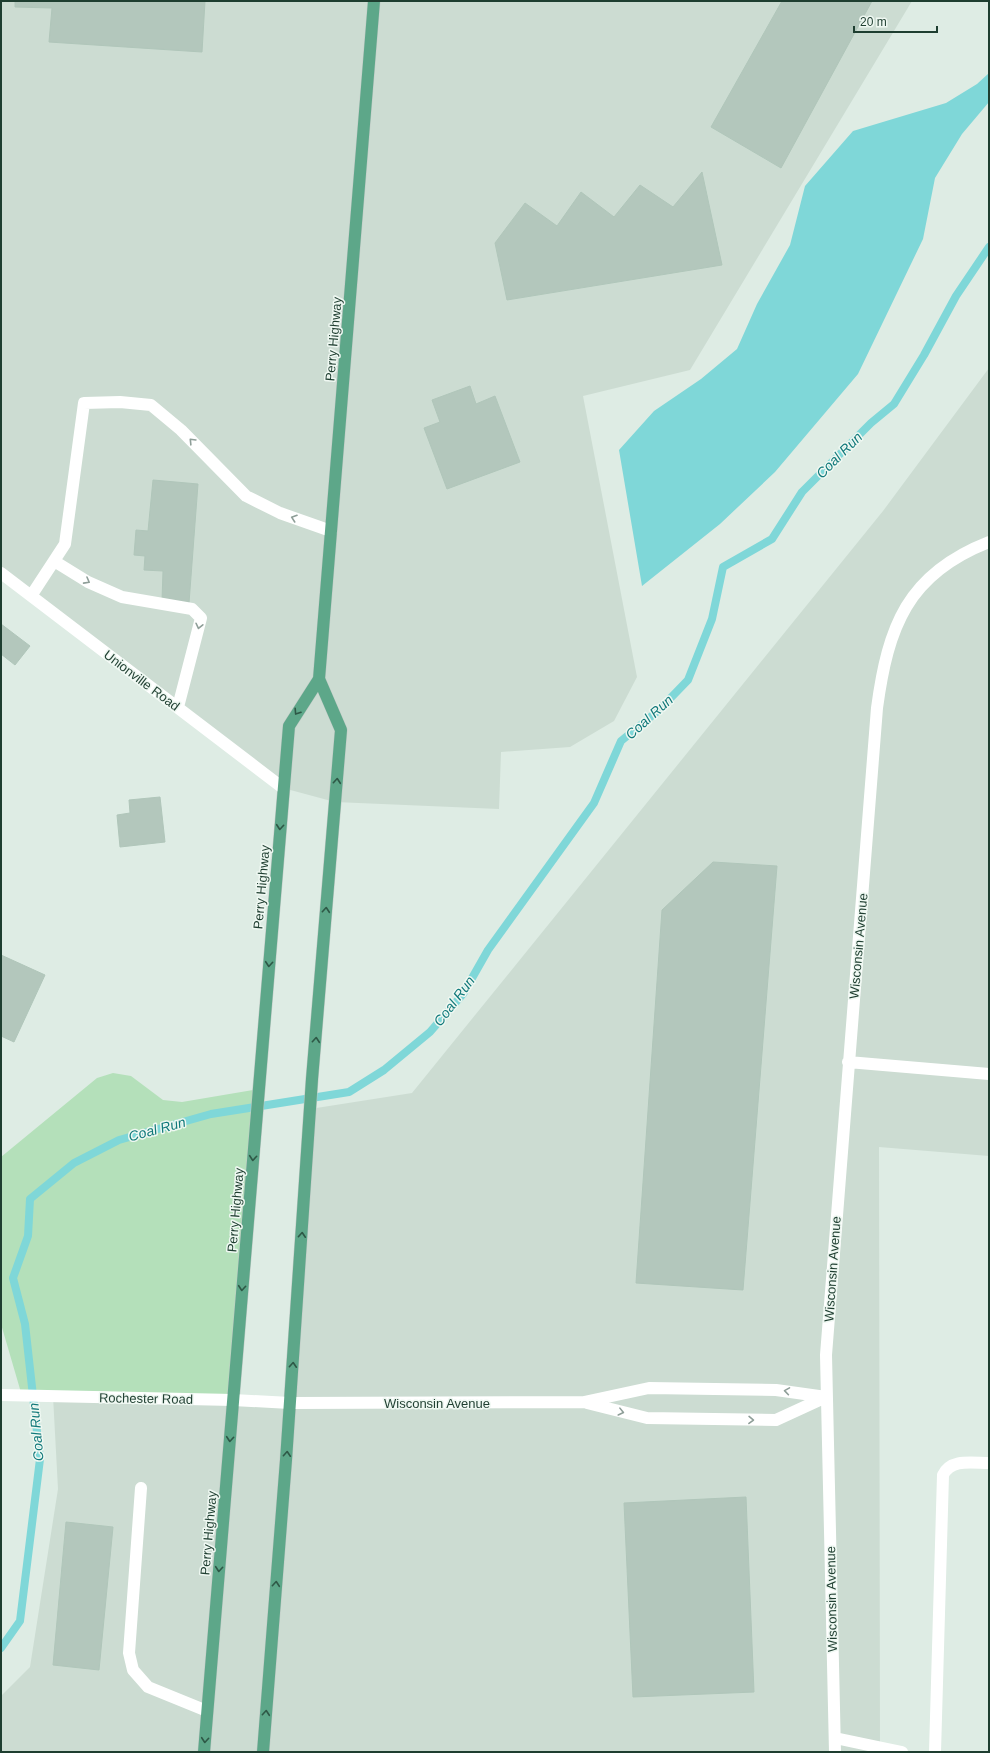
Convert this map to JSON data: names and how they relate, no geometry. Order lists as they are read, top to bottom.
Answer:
{
  "streets": {
    "main road": ["Perry Highway"],
    "street": ["Unionville Road", "Wisconsin Avenue", "Rochester Road"]
  },
  "crossings": [
    ["Perry Highway", "Unionville Road"],
    ["Perry Highway", "Wisconsin Avenue"],
    ["Perry Highway", "Rochester Road"],
    ["Wisconsin Avenue", "Rochester Road"]
  ],
  "water": ["Coal Run"],
  "scale_bar": "20 m"
}
